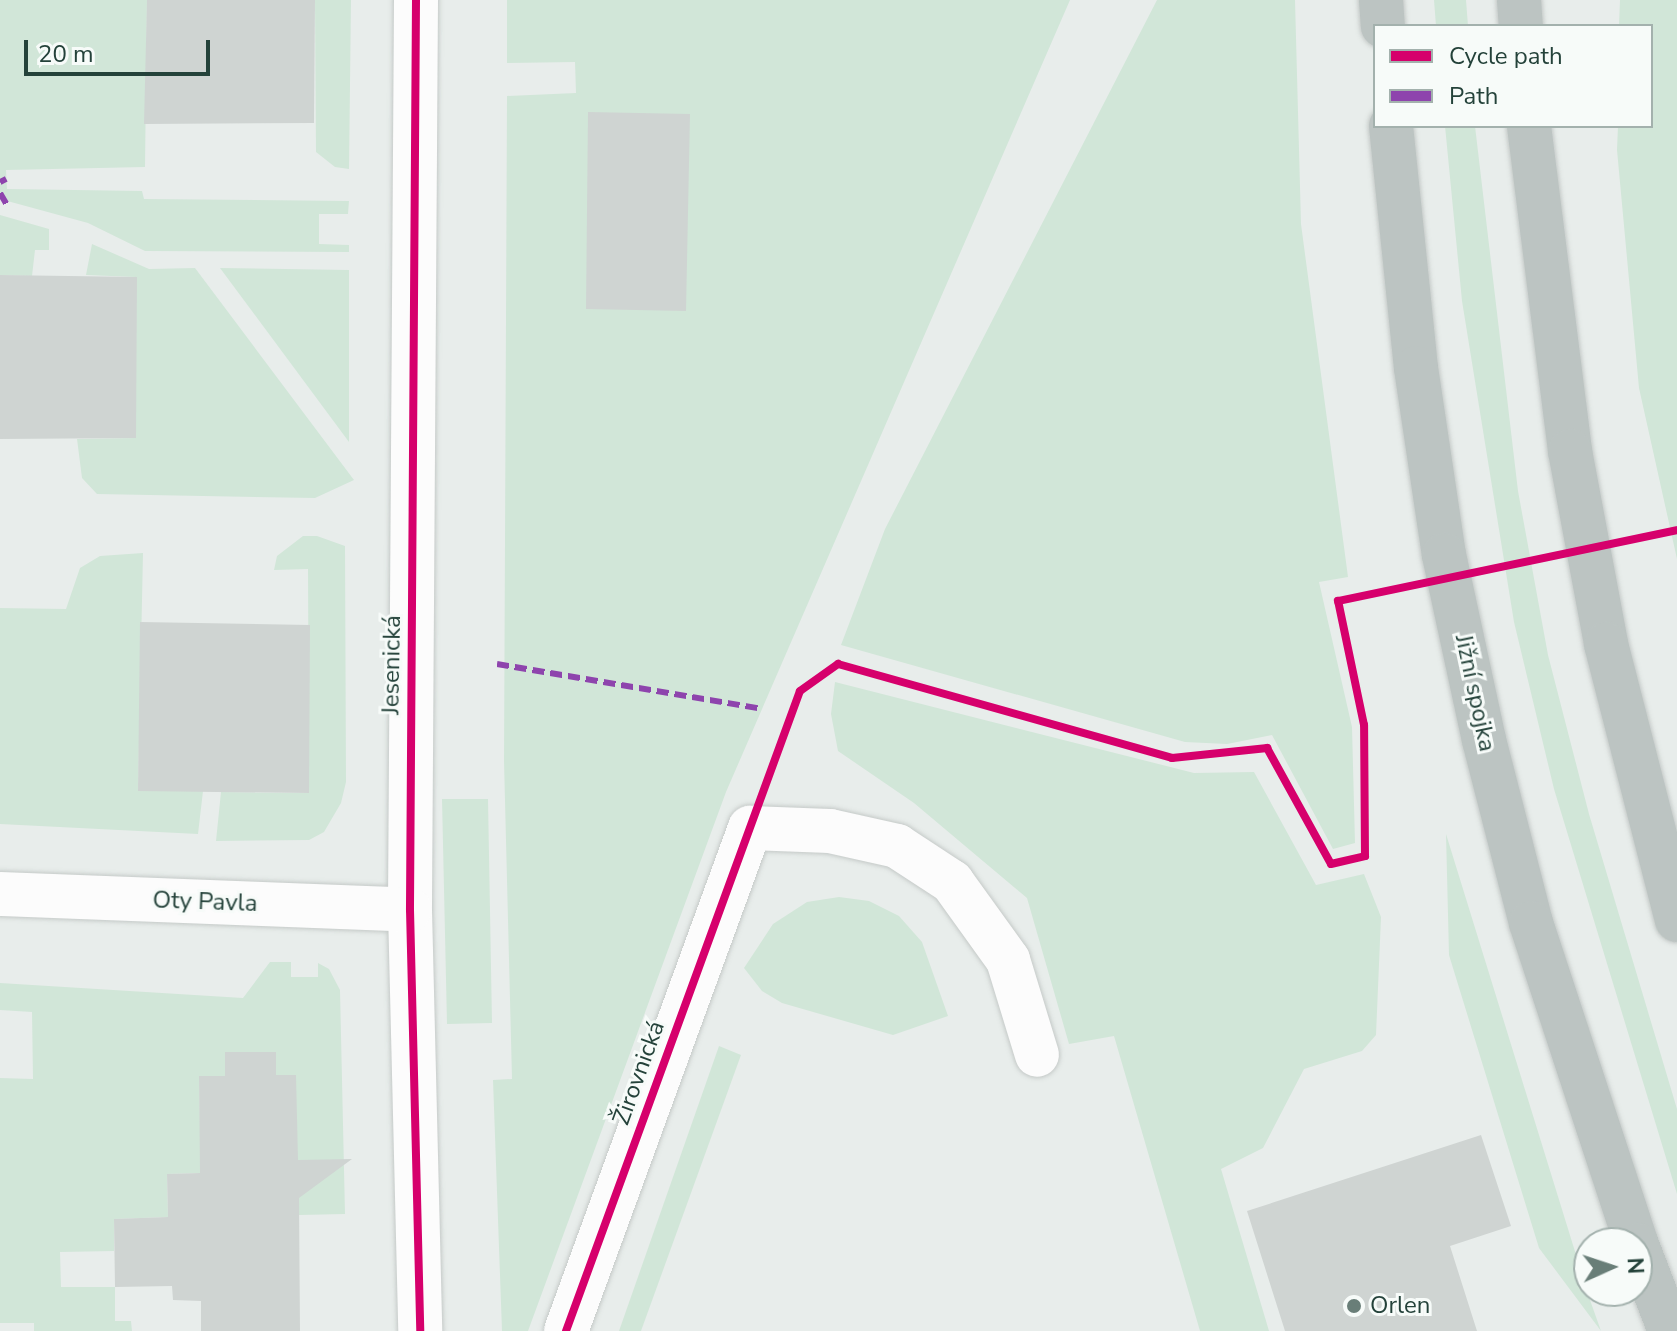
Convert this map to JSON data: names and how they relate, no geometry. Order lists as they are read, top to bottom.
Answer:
{
  "streets": {
    "highway": ["Jižní spojka"],
    "street": ["Jesenická", "Oty Pavla", "Žirovnická"]
  },
  "crossings": [
    ["Jesenická", "Oty Pavla"]
  ],
  "places": ["Orlen"],
  "legend": ["Cycle path", "Path"],
  "scale_bar": "20 m",
  "north": "right"
}
